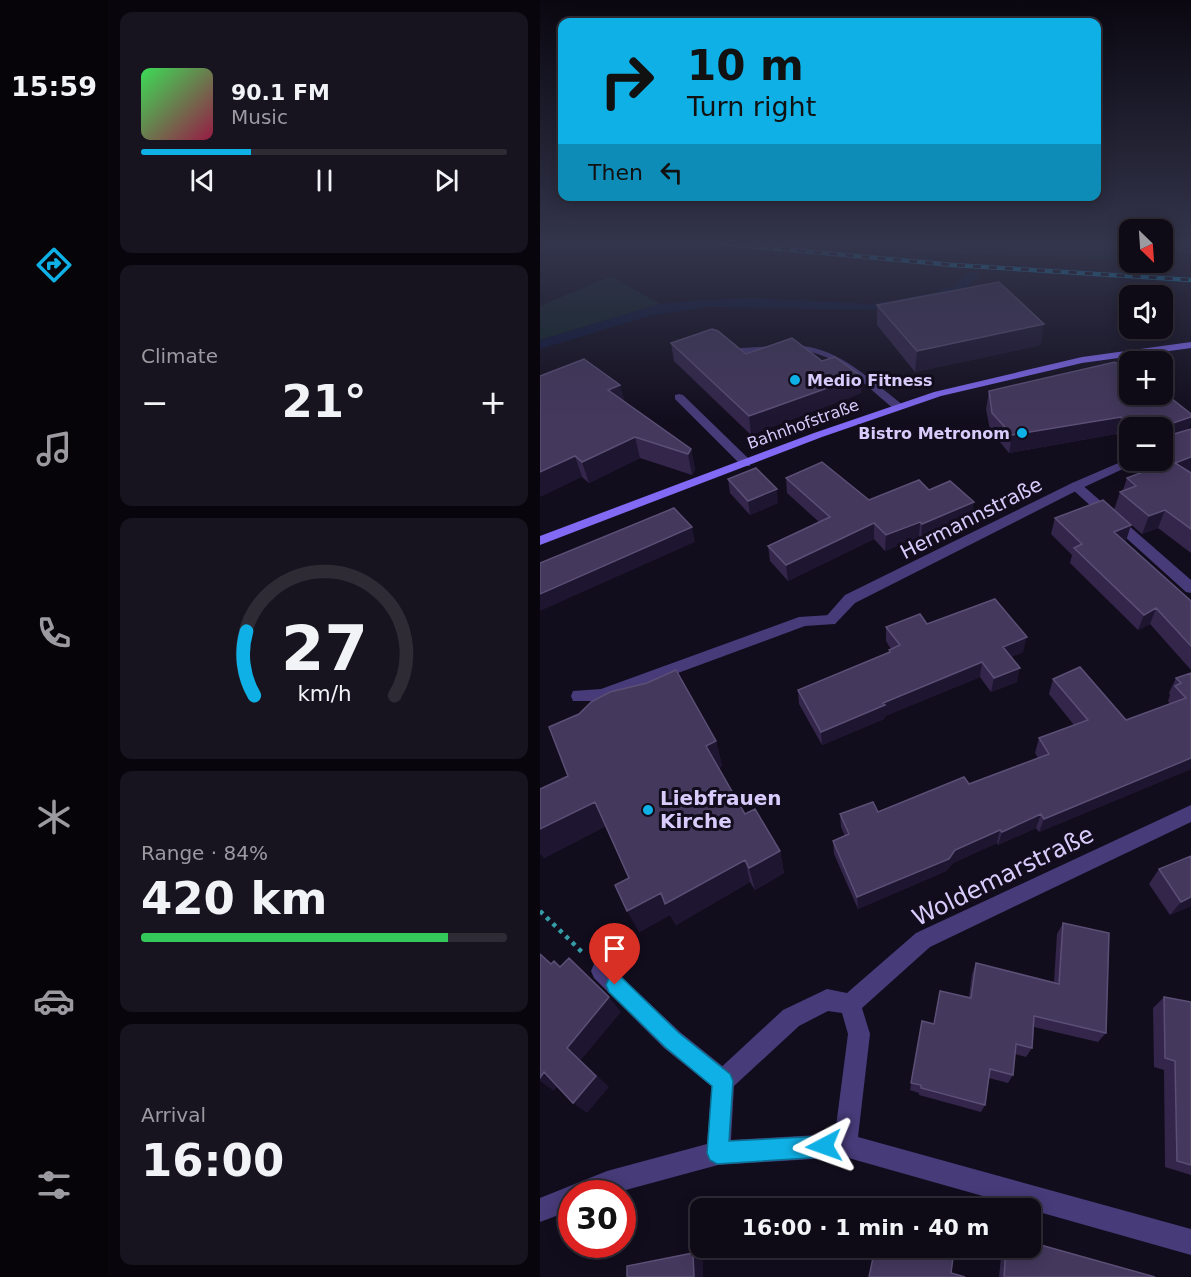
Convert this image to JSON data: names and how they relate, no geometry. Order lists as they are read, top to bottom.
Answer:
{
  "streets": {
    "main road": ["Bahnhofstraße"],
    "street": ["Hermannstraße", "Woldemarstraße"]
  },
  "places": ["Medio Fitness", "Bistro Metronom", "Liebfrauen Kirche"],
  "north": "bottom right",
  "page": {
    "tabs": "15:59",
    "turn": ["10 m", "Turn right"],
    "song": ["90.1 FM", "Music"],
    "then": "Then",
    "map_buttons": ["+", "−"],
    "tile": [
      "Climate",
      ["Range · 84%", "420 km"],
      ["Arrival", "16:00"]
    ],
    "heat": ["−", "21°", "+"],
    "limit": "30",
    "trip": "16:00 · 1 min · 40 m",
    "gauge": ["27", "km/h"]
  }
}
